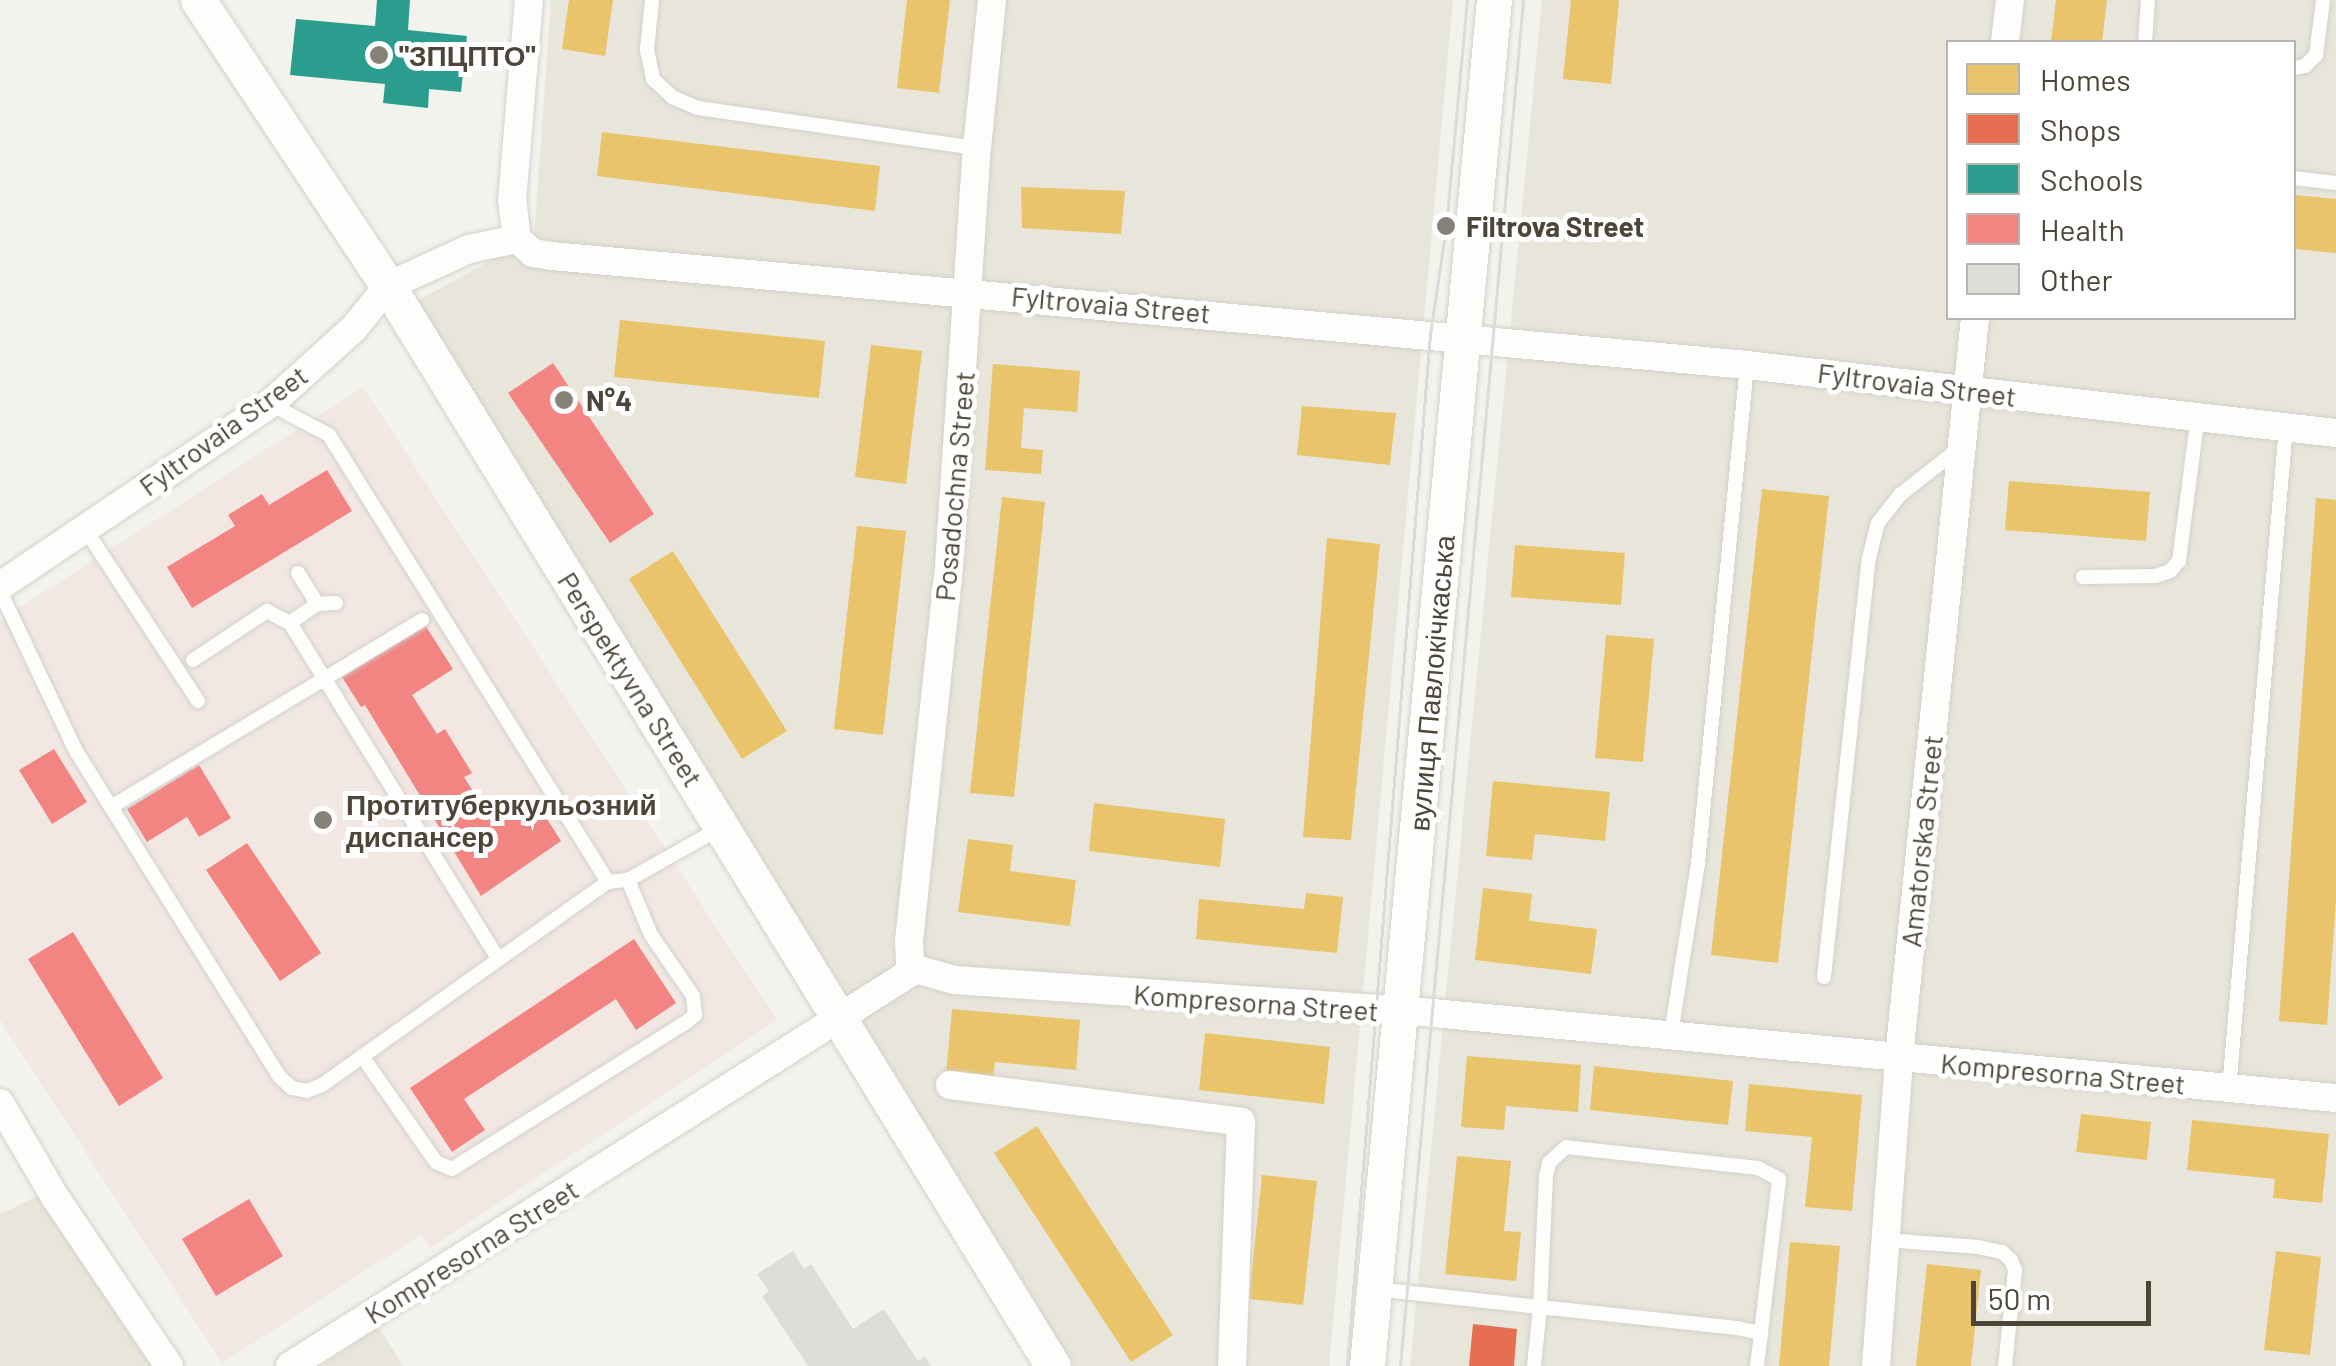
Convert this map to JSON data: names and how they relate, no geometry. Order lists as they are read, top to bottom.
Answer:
{
  "streets": {
    "street": [
      "Fyltrovaia Street",
      "Posadochna Street",
      "Perspektyvna Street",
      "вулиця Павлокічкаська",
      "Amatorska Street",
      "Kompresorna Street"
    ]
  },
  "crossings": [
    ["Fyltrovaia Street", "Posadochna Street"],
    ["Fyltrovaia Street", "Perspektyvna Street"],
    ["Fyltrovaia Street", "вулиця Павлокічкаська"],
    ["Fyltrovaia Street", "Amatorska Street"],
    ["Posadochna Street", "Kompresorna Street"],
    ["Perspektyvna Street", "Kompresorna Street"],
    ["вулиця Павлокічкаська", "Kompresorna Street"],
    ["Amatorska Street", "Kompresorna Street"]
  ],
  "places": [
    "\"ЗПЦПТО\"",
    "Filtrova Street",
    "N°4",
    "Протитуберкульозний диспансер"
  ],
  "legend": [
    "Homes",
    "Shops",
    "Schools",
    "Health",
    "Other"
  ],
  "scale_bar": "50 m"
}
